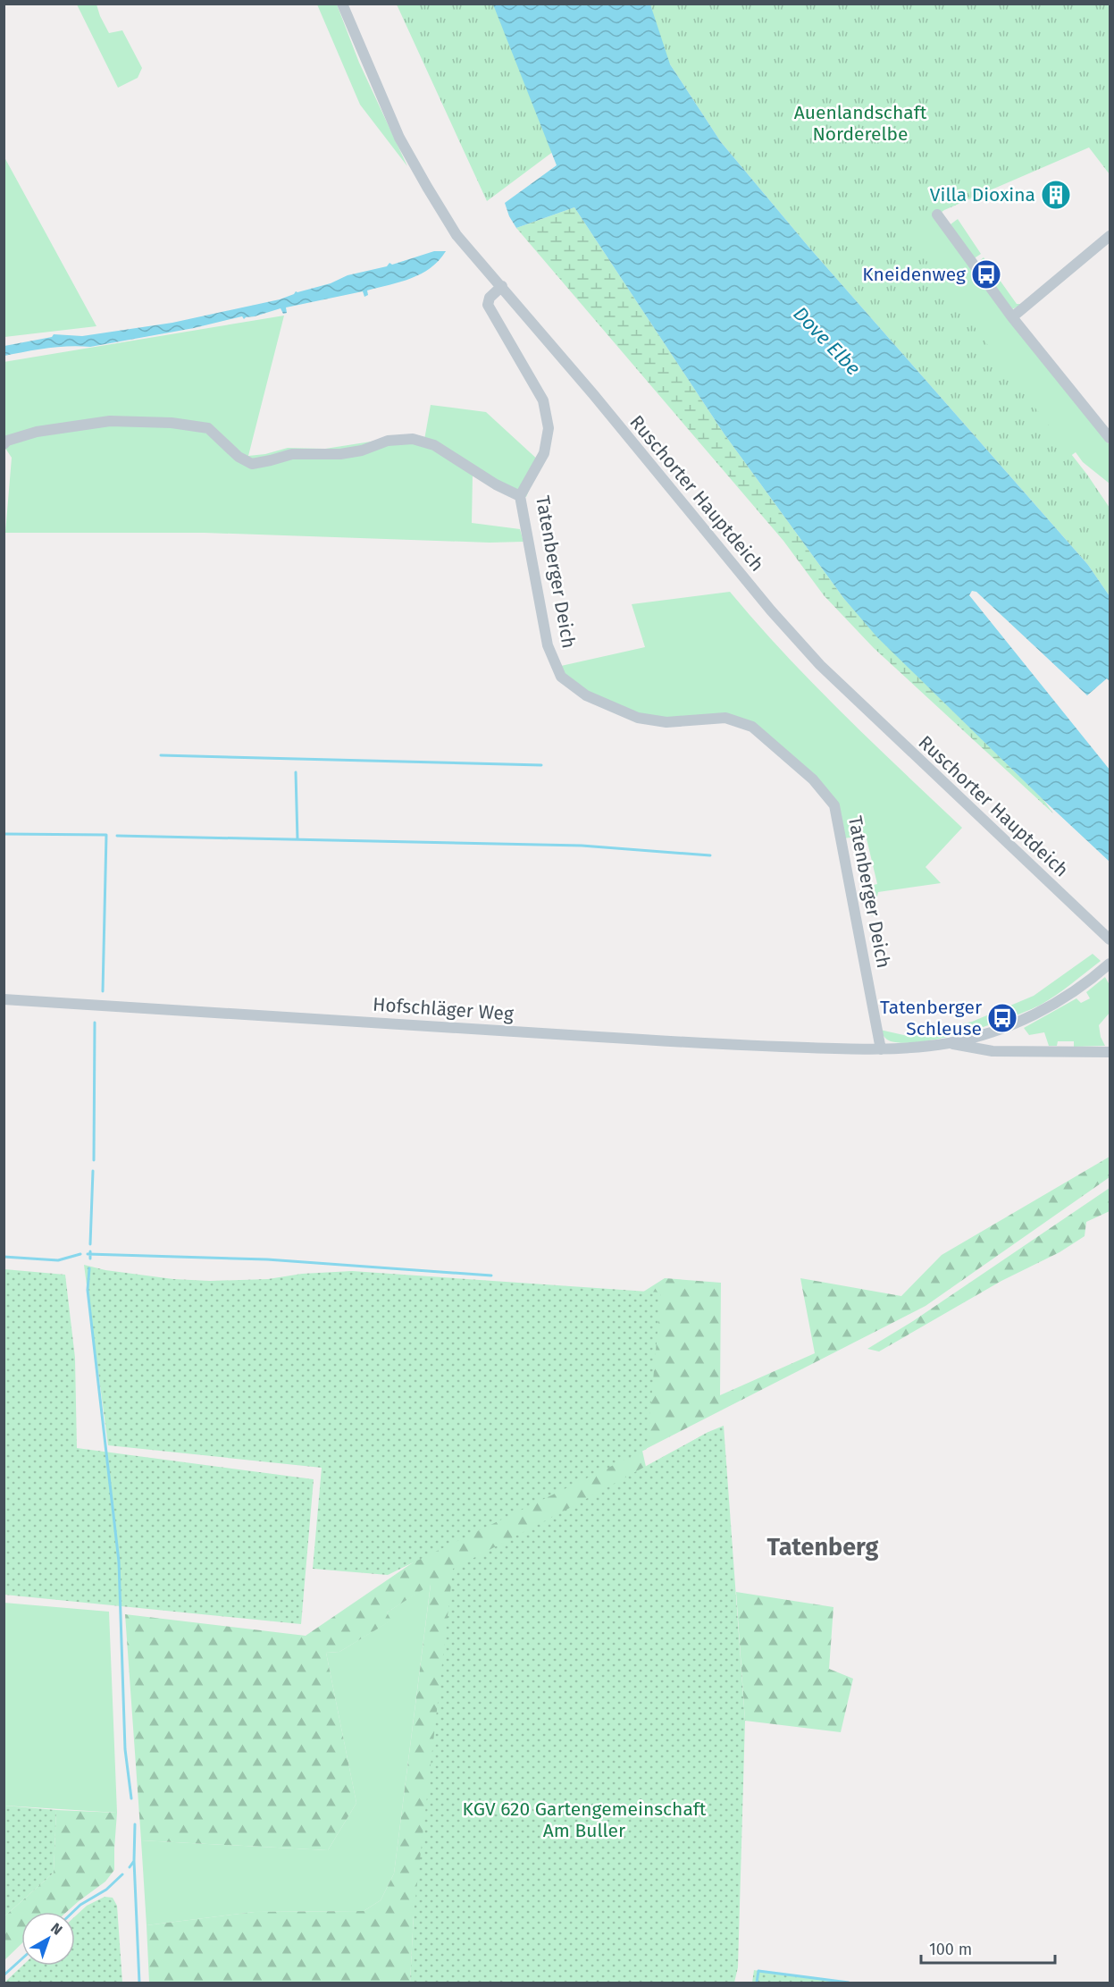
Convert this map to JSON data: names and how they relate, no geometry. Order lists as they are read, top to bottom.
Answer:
{
  "streets": {
    "street": ["Ruschorter Hauptdeich", "Tatenberger Deich", "Hofschläger Weg"]
  },
  "crossings": [
    ["Ruschorter Hauptdeich", "Tatenberger Deich"],
    ["Tatenberger Deich", "Hofschläger Weg"]
  ],
  "districts": ["Tatenberg"],
  "water": ["Dove Elbe"],
  "parks": ["Auenlandschaft Norderelbe", "KGV 620 Gartengemeinschaft Am Buller"],
  "places": {
    "building": ["Villa Dioxina"],
    "bus stop": ["Kneidenweg", "Tatenberger Schleuse"]
  },
  "scale_bar": "100 m",
  "north": "top right"
}
